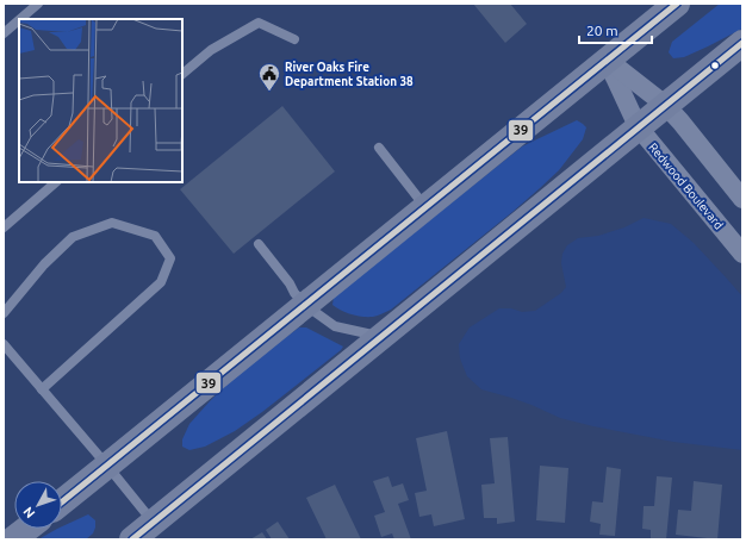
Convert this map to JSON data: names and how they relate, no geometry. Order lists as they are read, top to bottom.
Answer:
{
  "streets": {
    "street": ["Redwood Boulevard"]
  },
  "places": {
    "public building": ["River Oaks Fire Department Station 38"]
  },
  "lines": ["transit line 39"],
  "scale_bar": "20 m",
  "north": "bottom left"
}
